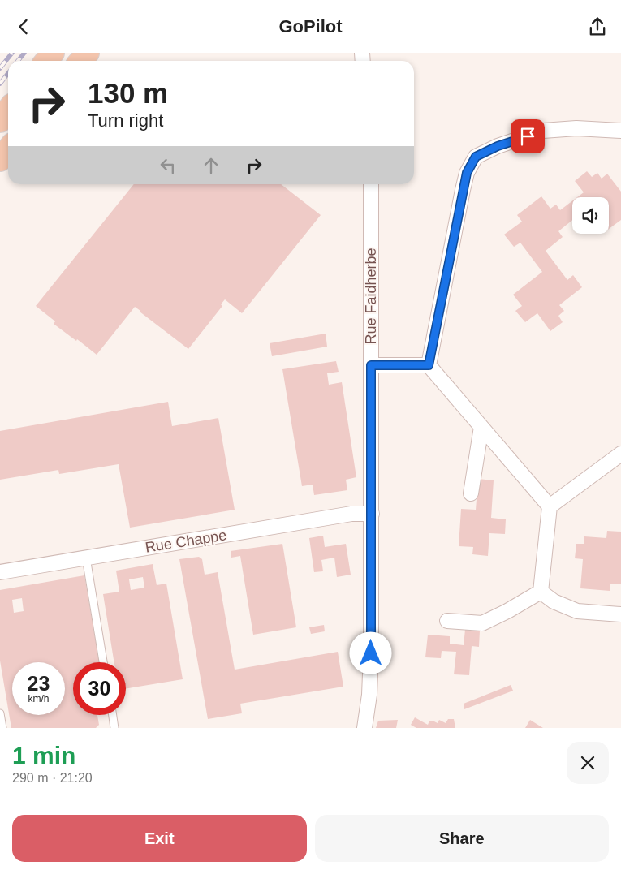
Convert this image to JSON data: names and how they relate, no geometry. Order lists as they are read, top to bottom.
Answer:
{
  "streets": {
    "street": ["Rue Faidherbe", "Rue Chappe"]
  },
  "crossings": [
    ["Rue Faidherbe", "Rue Chappe"]
  ],
  "page": {
    "header": "GoPilot",
    "turn": ["130 m", "Turn right"],
    "speed": "23 km/h",
    "limit": "30",
    "heading": ["1 min", "290 m · 21:20"],
    "buttons": ["Exit", "Share"]
  }
}
